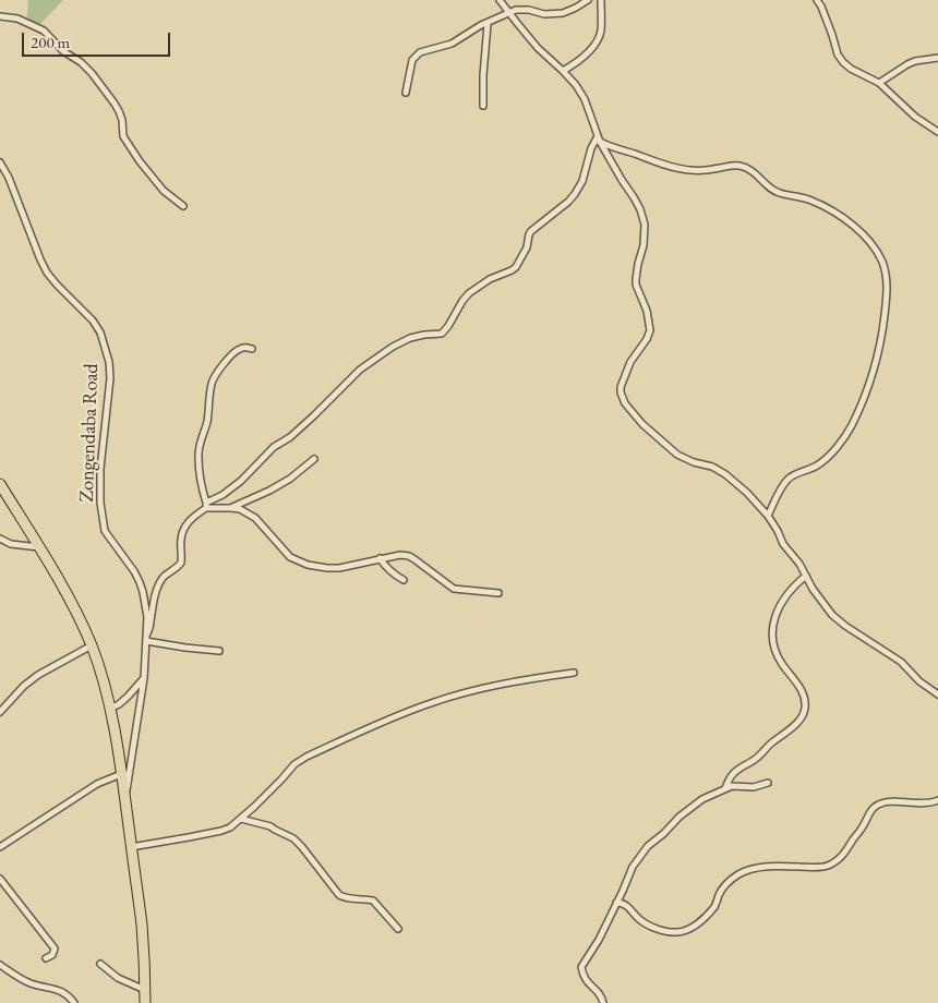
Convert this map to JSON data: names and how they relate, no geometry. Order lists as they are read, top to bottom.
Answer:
{
  "streets": {
    "street": ["Zongendaba Road"]
  },
  "scale_bar": "200 m"
}
